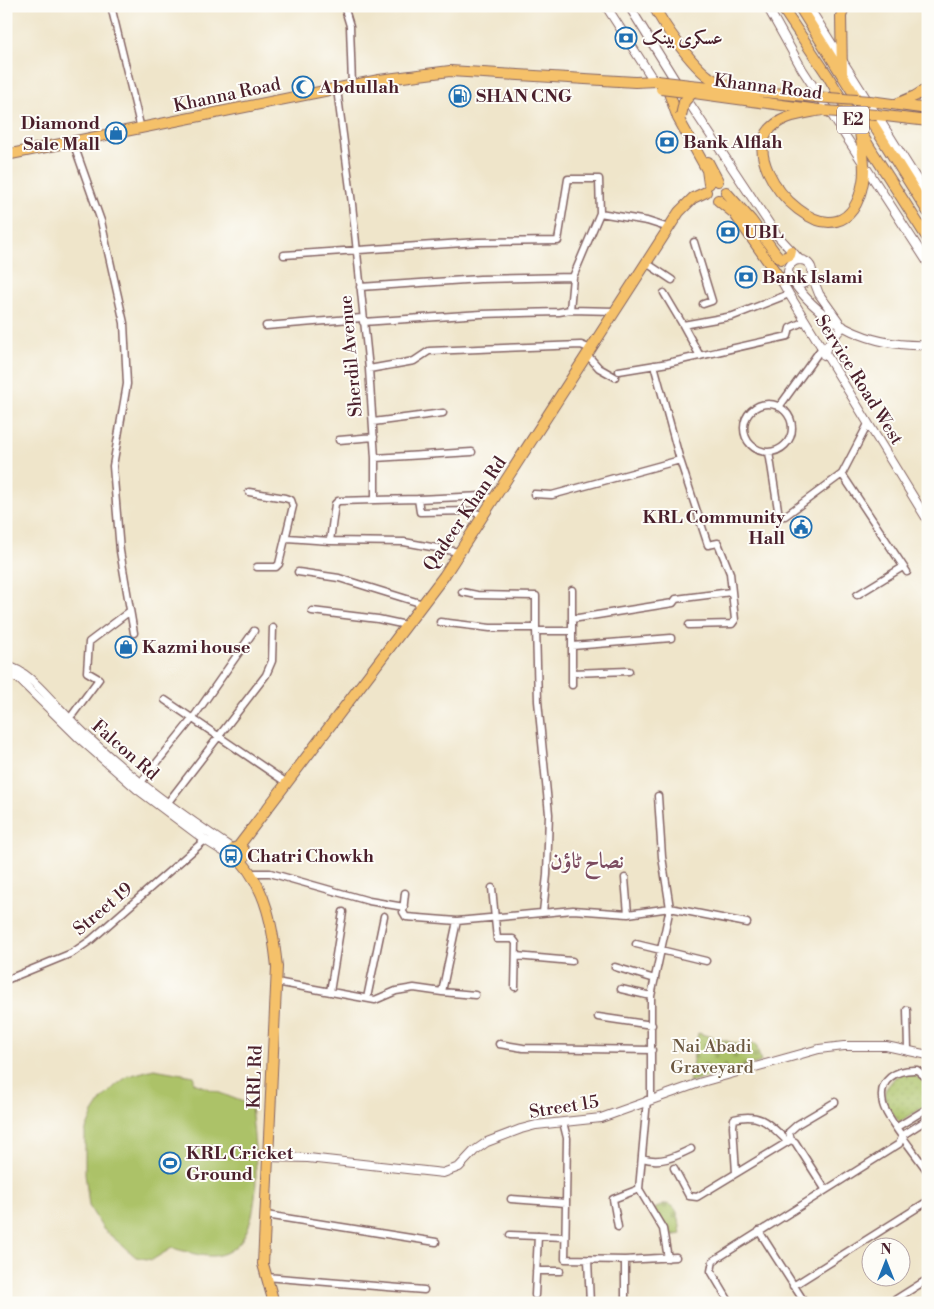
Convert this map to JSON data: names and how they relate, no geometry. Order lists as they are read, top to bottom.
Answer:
{
  "streets": {
    "main road": [
      "Khanna Road",
      "E2",
      "Qadeer Khan Rd",
      "KRL Rd"
    ],
    "street": [
      "Sherdil Avenue",
      "Service Road West",
      "Falcon Rd",
      "Street 19",
      "Street 15"
    ]
  },
  "crossings": [
    ["Khanna Road", "Sherdil Avenue"],
    ["Qadeer Khan Rd", "Falcon Rd"],
    ["Qadeer Khan Rd", "KRL Rd"],
    ["Falcon Rd", "Street 19"],
    ["Falcon Rd", "KRL Rd"],
    ["KRL Rd", "Street 15"]
  ],
  "districts": ["نصاح ٹاؤن"],
  "parks": ["Nai Abadi Graveyard"],
  "places": {
    "bank": [
      "عسکری بینک",
      "Bank Alflah",
      "UBL",
      "Bank Islami"
    ],
    "mosque": ["Abdullah"],
    "fuel station": ["SHAN CNG"],
    "shop": ["Diamond Sale Mall", "Kazmi house"],
    "public building": ["KRL Community Hall"],
    "bus stop": ["Chatri Chowkh"],
    "sports": ["KRL Cricket Ground"]
  },
  "north": "top"
}
